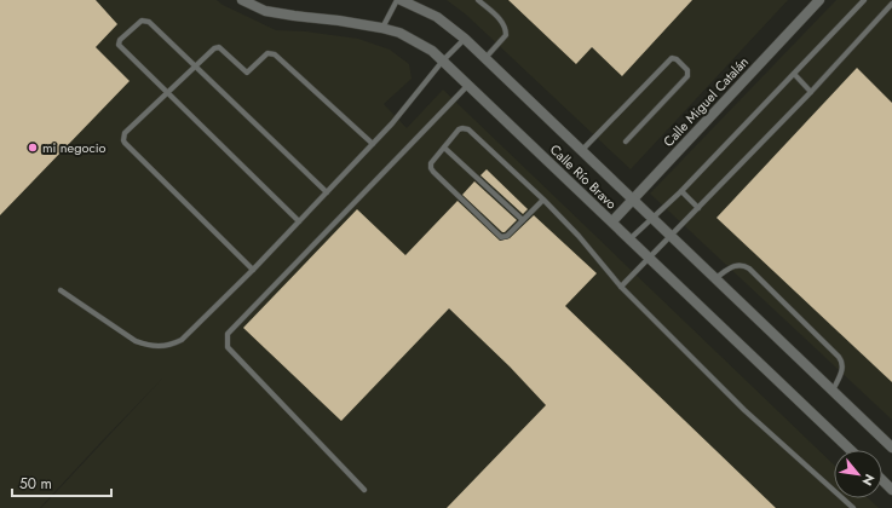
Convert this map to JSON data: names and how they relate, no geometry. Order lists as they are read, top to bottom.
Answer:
{
  "streets": {
    "street": ["Calle Miguel Catalán", "Calle Río Bravo"]
  },
  "crossings": [
    ["Calle Miguel Catalán", "Calle Río Bravo"]
  ],
  "places": ["mi negocio"],
  "scale_bar": "50 m",
  "north": "bottom right"
}
